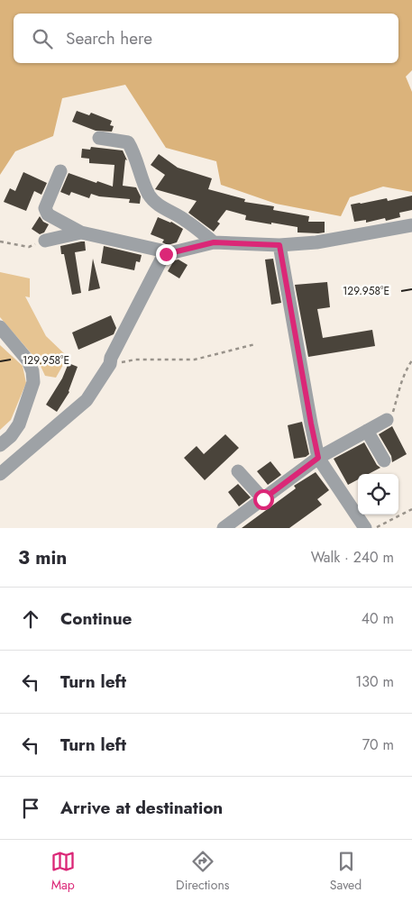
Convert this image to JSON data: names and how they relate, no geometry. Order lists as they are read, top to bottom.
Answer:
{
  "page": {
    "search": "Search here",
    "heading": ["3 min", "Walk · 240 m"],
    "list": [
      ["Continue", "40 m"],
      ["Turn left", "130 m"],
      ["Turn left", "70 m"],
      "Arrive at destination"
    ],
    "nav": ["Map", "Directions", "Saved"]
  },
  "coordinates": ["129.958°E"]
}
